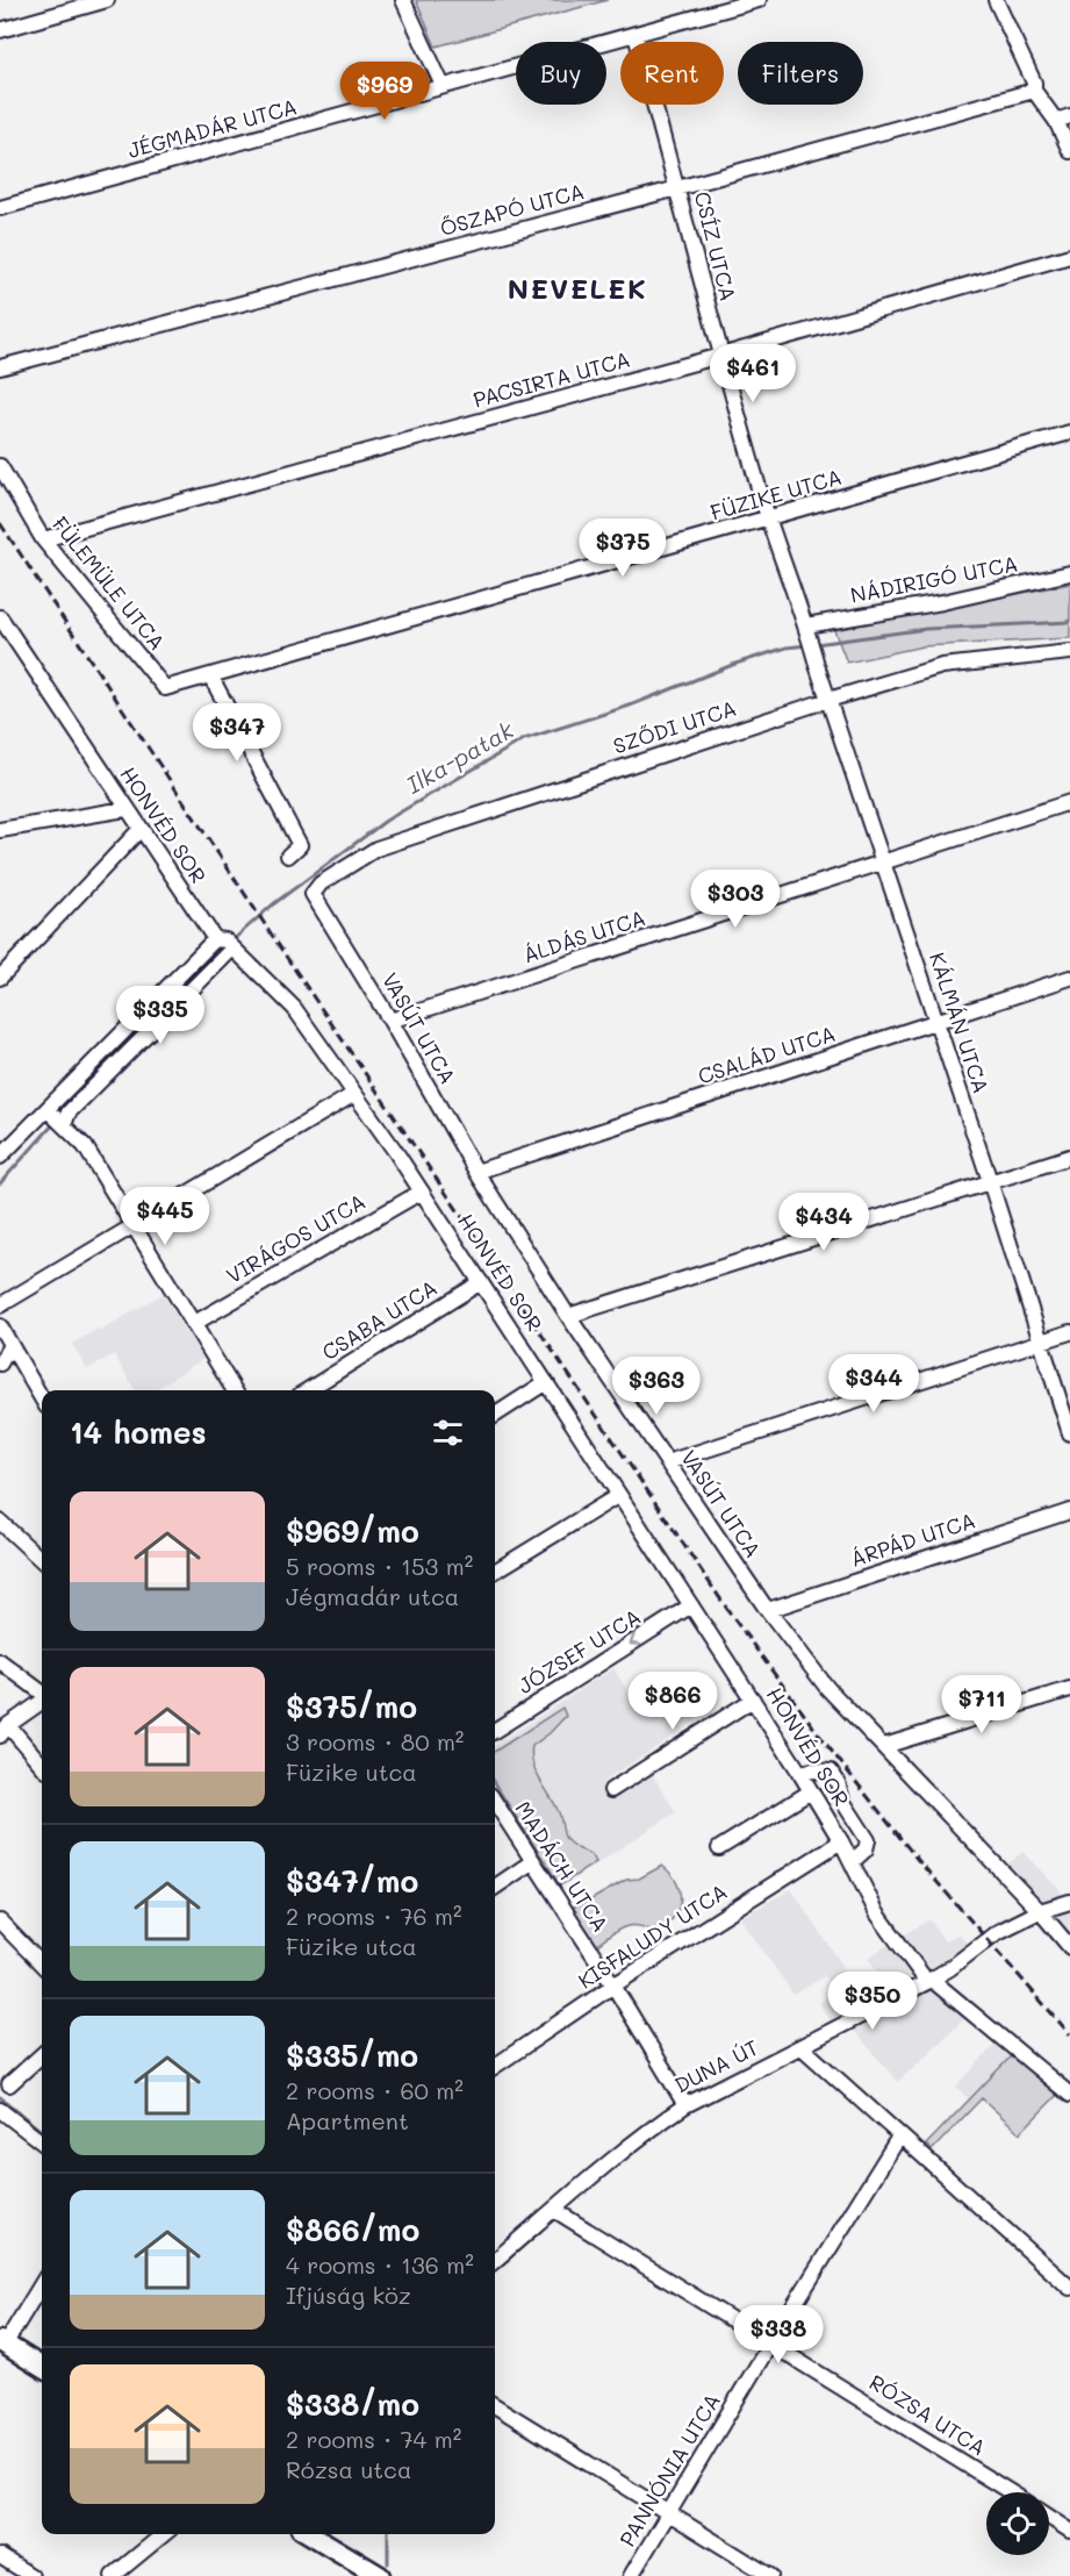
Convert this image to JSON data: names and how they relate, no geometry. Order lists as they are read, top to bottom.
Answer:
{
  "streets": {
    "street": [
      "JÉGMADÁR UTCA",
      "ŐSZAPÓ UTCA",
      "CSÍZ UTCA",
      "PACSIRTA UTCA",
      "FÜZIKE UTCA",
      "NÁDIRIGÓ UTCA",
      "FÜLEMÜLE UTCA",
      "SZŐDI UTCA",
      "HONVÉD SOR",
      "ÁLDÁS UTCA",
      "KÁLMÁN UTCA",
      "VASÚT UTCA",
      "CSALÁD UTCA",
      "VIRÁGOS UTCA",
      "CSABA UTCA",
      "ÁRPÁD UTCA",
      "JÓZSEF UTCA",
      "MADÁCH UTCA",
      "KISFALUDY UTCA",
      "DUNA ÚT",
      "RÓZSA UTCA",
      "PANNÓNIA UTCA"
    ]
  },
  "crossings": [
    ["JÉGMADÁR UTCA", "CSÍZ UTCA"],
    ["ŐSZAPÓ UTCA", "CSÍZ UTCA"],
    ["CSÍZ UTCA", "PACSIRTA UTCA"],
    ["CSÍZ UTCA", "FÜZIKE UTCA"],
    ["CSÍZ UTCA", "NÁDIRIGÓ UTCA"],
    ["CSÍZ UTCA", "KÁLMÁN UTCA"],
    ["PACSIRTA UTCA", "FÜLEMÜLE UTCA"],
    ["FÜZIKE UTCA", "FÜLEMÜLE UTCA"],
    ["NÁDIRIGÓ UTCA", "KÁLMÁN UTCA"],
    ["SZŐDI UTCA", "KÁLMÁN UTCA"],
    ["SZŐDI UTCA", "VASÚT UTCA"],
    ["HONVÉD SOR", "VIRÁGOS UTCA"],
    ["HONVÉD SOR", "CSABA UTCA"],
    ["HONVÉD SOR", "JÓZSEF UTCA"],
    ["HONVÉD SOR", "KISFALUDY UTCA"],
    ["HONVÉD SOR", "DUNA ÚT"],
    ["ÁLDÁS UTCA", "KÁLMÁN UTCA"],
    ["ÁLDÁS UTCA", "VASÚT UTCA"],
    ["KÁLMÁN UTCA", "CSALÁD UTCA"],
    ["VASÚT UTCA", "CSALÁD UTCA"],
    ["VASÚT UTCA", "ÁRPÁD UTCA"],
    ["VASÚT UTCA", "DUNA ÚT"],
    ["MADÁCH UTCA", "KISFALUDY UTCA"],
    ["MADÁCH UTCA", "DUNA ÚT"],
    ["DUNA ÚT", "RÓZSA UTCA"],
    ["RÓZSA UTCA", "PANNÓNIA UTCA"]
  ],
  "districts": ["NEVELEK"],
  "water": ["Ilka-patak"],
  "page": {
    "chip": ["Buy", "Rent", "Filters"],
    "price": [
      "$969",
      "$461",
      "$375",
      "$347",
      "$303",
      "$335",
      "$445",
      "$434",
      "$344",
      "$363",
      "$866",
      "$711",
      "$350",
      "$338"
    ],
    "heading": "14 homes",
    "list": [
      {
        "name": "$969/mo",
        "note": "5 rooms · 153 m² · Jégmadár utca"
      },
      {
        "name": "$375/mo",
        "note": "3 rooms · 80 m² · Füzike utca"
      },
      {
        "name": "$347/mo",
        "note": "2 rooms · 76 m² · Füzike utca"
      },
      {
        "name": "$335/mo",
        "note": "2 rooms · 60 m² · Apartment"
      },
      {
        "name": "$866/mo",
        "note": "4 rooms · 136 m² · Ifjúság köz"
      },
      {
        "name": "$338/mo",
        "note": "2 rooms · 74 m² · Rózsa utca"
      }
    ]
  }
}
